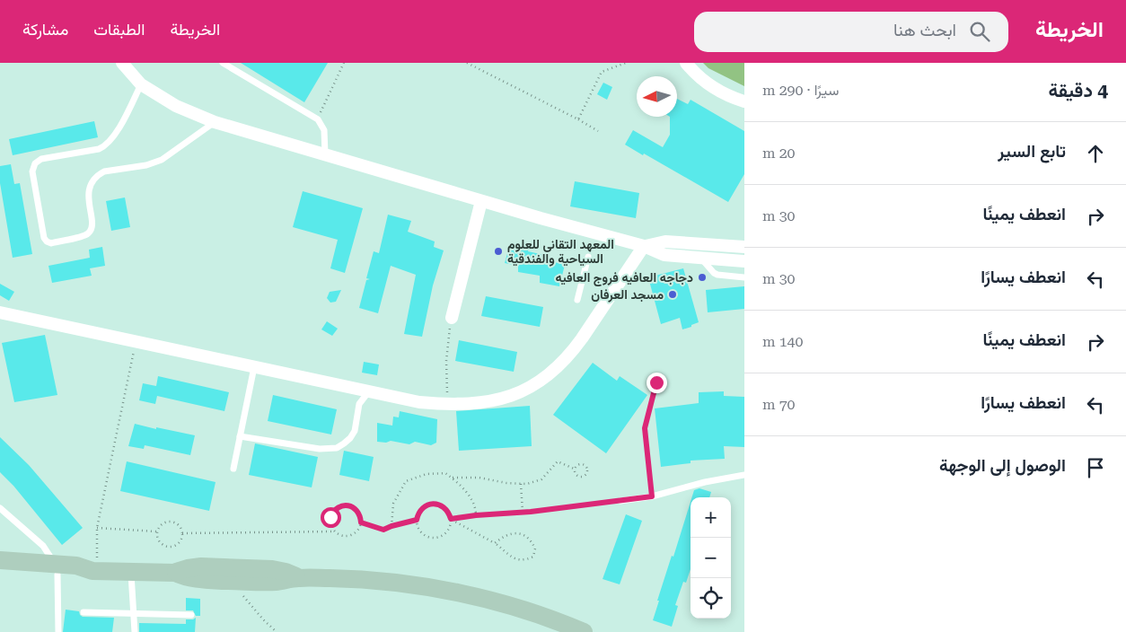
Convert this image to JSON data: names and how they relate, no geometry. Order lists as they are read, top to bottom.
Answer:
{
  "places": ["المعهد التقاني للعلوم السياحية والفندقية", "دجاجه العافيه فروج العافيه", "مسجد العرفان"],
  "north": "left",
  "page": {
    "header": "الخريطة",
    "search": "ابحث هنا",
    "nav": ["الخريطة", "الطبقات", "مشاركة"],
    "heading": ["4 دقيقة", "سيرًا · 290 m"],
    "list": [
      ["تابع السير", "20 m"],
      ["انعطف يمينًا", "30 m"],
      ["انعطف يسارًا", "30 m"],
      ["انعطف يمينًا", "140 m"],
      ["انعطف يسارًا", "70 m"],
      "الوصول إلى الوجهة"
    ],
    "map_buttons": ["+", "−"]
  }
}
